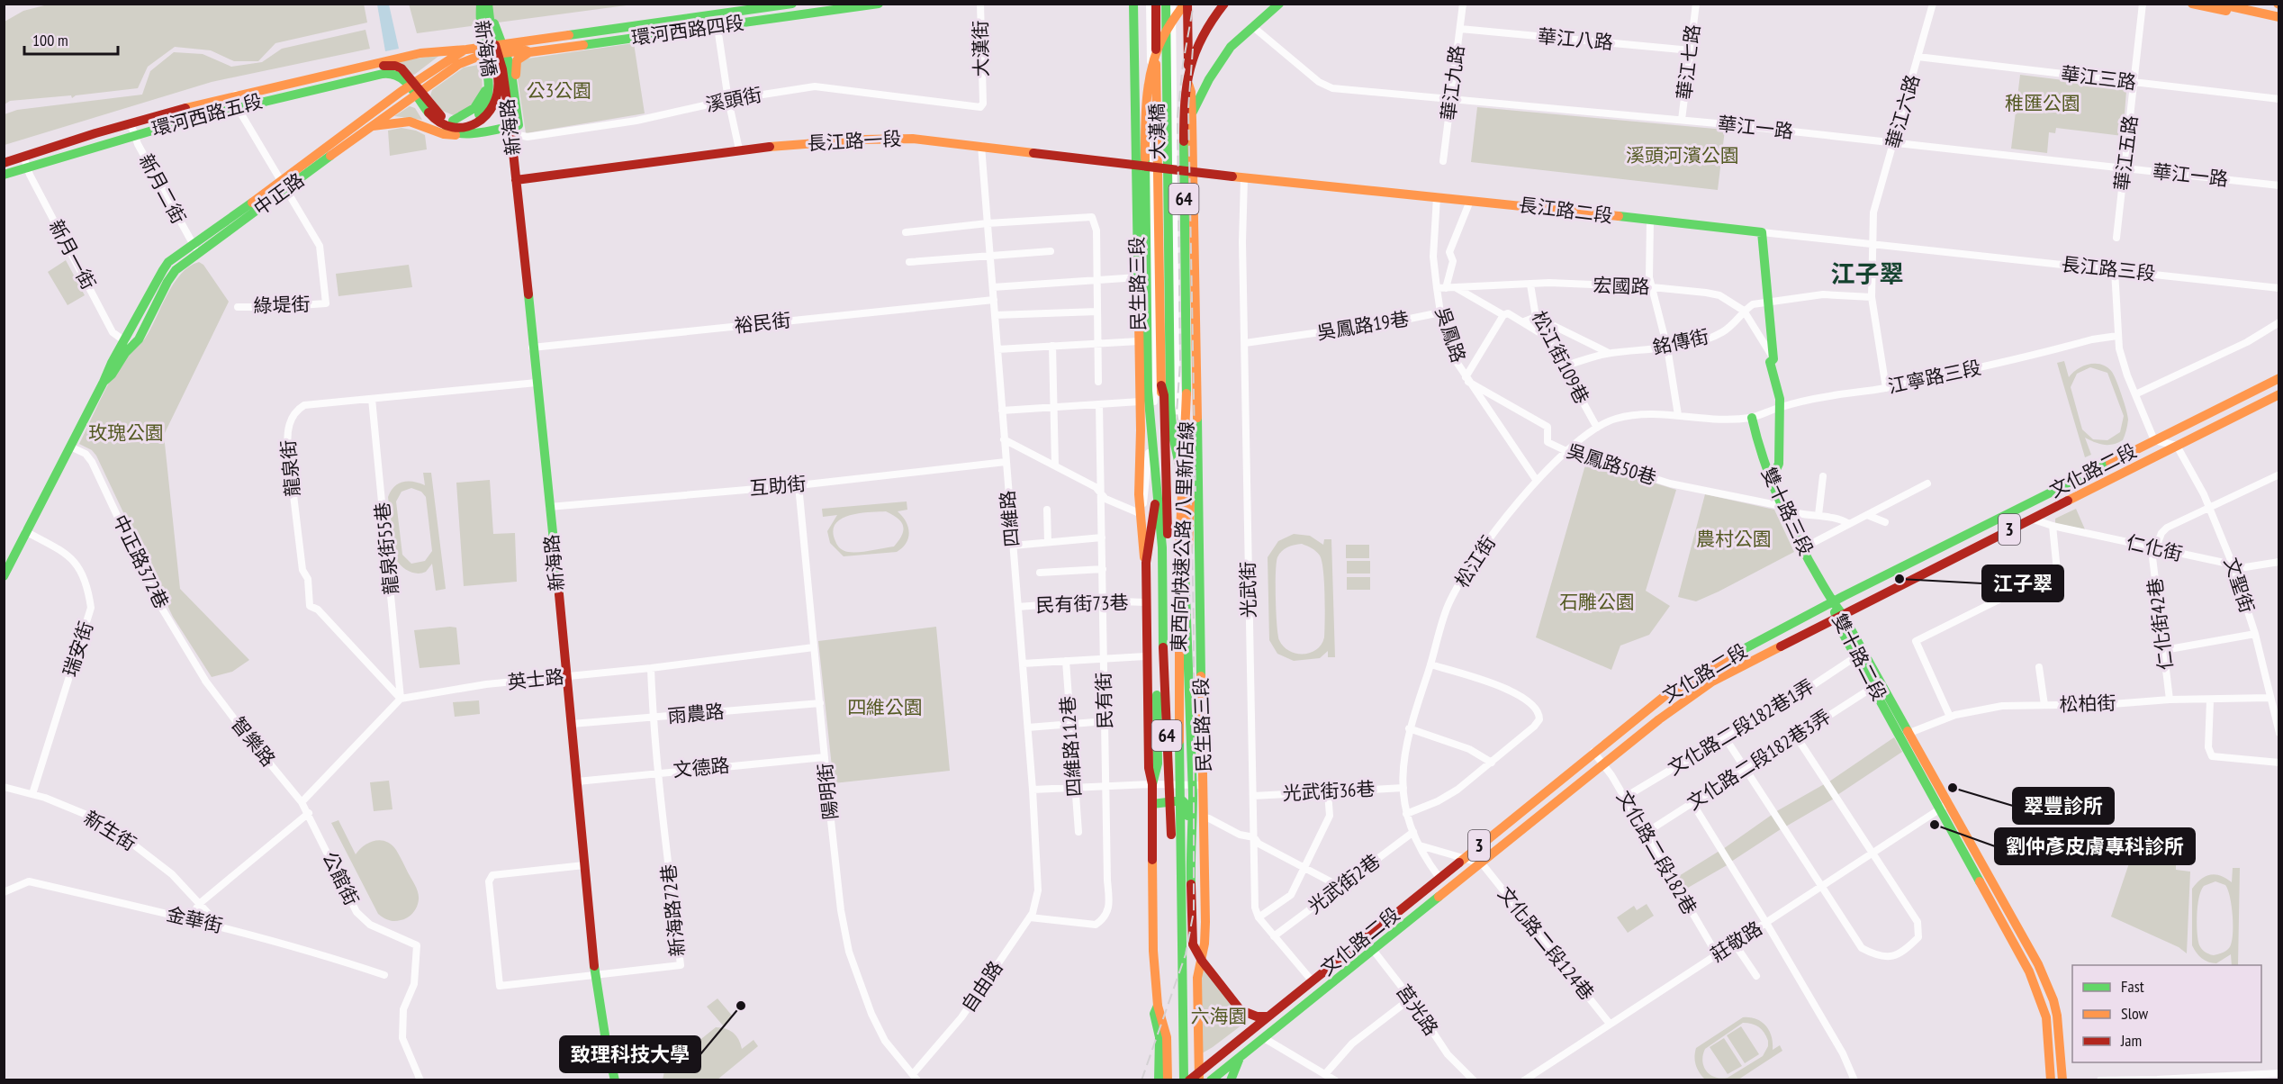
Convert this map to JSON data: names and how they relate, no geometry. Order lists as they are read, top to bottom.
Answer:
{
  "streets": {
    "main road": [
      "環河西路四段",
      "新海橋",
      "環河西路五段",
      "新海路",
      "大漢橋",
      "長江路一段",
      "中正路",
      "64",
      "長江路二段",
      "民生路三段",
      "文化路二段",
      "雙十路三段",
      "3",
      "東西向快速公路 八里新店線",
      "雙十路二段"
    ],
    "street": [
      "華江八路",
      "大漢街",
      "華江七路",
      "華江三路",
      "華江九路",
      "溪頭街",
      "華江六路",
      "華江一路",
      "華江五路",
      "新月二街",
      "新月一街",
      "長江路三段",
      "宏國路",
      "綠堤街",
      "裕民街",
      "吳鳳路19巷",
      "吳鳳路",
      "銘傳街",
      "松江街109巷",
      "江寧路三段",
      "吳鳳路50巷",
      "龍泉街",
      "互助街",
      "四維路",
      "龍泉街55巷",
      "仁化街",
      "中正路372巷",
      "松江街",
      "文聖街",
      "光武街",
      "民有街73巷",
      "仁化街42巷",
      "瑞安街",
      "英士路",
      "民有街",
      "松柏街",
      "雨農路",
      "文化路二段182巷1弄",
      "智樂路",
      "四維路112巷",
      "文化路二段182巷3弄",
      "文德路",
      "陽明街",
      "光武街36巷",
      "新生街",
      "文化路二段182巷",
      "公館街",
      "光武街2巷",
      "新海路72巷",
      "金華街",
      "莊敬路",
      "文化路二段124巷",
      "自由路",
      "莒光路"
    ]
  },
  "crossings": [
    ["環河西路四段", "新海路"],
    ["環河西路四段", "中正路"],
    ["華江八路", "華江七路"],
    ["華江八路", "華江九路"],
    ["大漢街", "溪頭街"],
    ["華江七路", "華江一路"],
    ["華江三路", "華江六路"],
    ["華江三路", "華江五路"],
    ["華江九路", "華江一路"],
    ["溪頭街", "新海路"],
    ["華江六路", "華江一路"],
    ["華江六路", "長江路二段"],
    ["華江六路", "江寧路三段"],
    ["環河西路五段", "新月二街"],
    ["環河西路五段", "中正路"],
    ["環河西路五段", "新月一街"],
    ["新海路", "長江路一段"],
    ["新海路", "中正路"],
    ["新海路", "裕民街"],
    ["新海路", "龍泉街"],
    ["新海路", "互助街"],
    ["新海路", "英士路"],
    ["新海路", "雨農路"],
    ["新海路", "文德路"],
    ["新海路", "新海路72巷"],
    ["華江一路", "華江五路"],
    ["大漢橋", "民生路三段"],
    ["長江路一段", "長江路二段"],
    ["長江路一段", "民生路三段"],
    ["長江路一段", "四維路"],
    ["新月二街", "中正路"],
    ["中正路", "新月一街"],
    ["中正路", "綠堤街"],
    ["中正路", "中正路372巷"],
    ["中正路", "瑞安街"],
    ["長江路二段", "長江路三段"],
    ["長江路二段", "民生路三段"],
    ["長江路二段", "吳鳳路"],
    ["長江路二段", "光武街"],
    ["民生路三段", "文化路二段"],
    ["民生路三段", "3"],
    ["民生路三段", "東西向快速公路 八里新店線"],
    ["民生路三段", "民有街73巷"],
    ["宏國路", "吳鳳路"],
    ["宏國路", "銘傳街"],
    ["宏國路", "松江街109巷"],
    ["裕民街", "四維路"],
    ["吳鳳路19巷", "吳鳳路"],
    ["吳鳳路19巷", "光武街"],
    ["吳鳳路", "吳鳳路50巷"],
    ["吳鳳路", "松江街"],
    ["銘傳街", "松江街109巷"],
    ["松江街109巷", "松江街"],
    ["江寧路三段", "雙十路三段"],
    ["江寧路三段", "松江街"],
    ["吳鳳路50巷", "雙十路三段"],
    ["吳鳳路50巷", "松江街"],
    ["龍泉街", "龍泉街55巷"],
    ["龍泉街", "英士路"],
    ["文化路二段", "雙十路三段"],
    ["文化路二段", "3"],
    ["文化路二段", "仁化街"],
    ["文化路二段", "松江街"],
    ["文化路二段", "文聖街"],
    ["文化路二段", "雙十路二段"],
    ["文化路二段", "文化路二段182巷"],
    ["文化路二段", "文化路二段124巷"],
    ["文化路二段", "莒光路"],
    ["互助街", "四維路"],
    ["互助街", "陽明街"],
    ["雙十路三段", "松江街"],
    ["雙十路三段", "雙十路二段"],
    ["四維路", "民有街73巷"],
    ["四維路", "自由路"],
    ["龍泉街55巷", "英士路"],
    ["仁化街", "文聖街"],
    ["仁化街", "仁化街42巷"],
    ["中正路372巷", "智樂路"],
    ["松江街", "光武街36巷"],
    ["松江街", "光武街2巷"],
    ["文聖街", "松柏街"],
    ["光武街", "光武街36巷"],
    ["民有街73巷", "民有街"],
    ["仁化街42巷", "松柏街"],
    ["瑞安街", "新生街"],
    ["雙十路二段", "松柏街"],
    ["雙十路二段", "文化路二段182巷1弄"],
    ["雙十路二段", "文化路二段182巷3弄"],
    ["雙十路二段", "莊敬路"],
    ["英士路", "陽明街"],
    ["民有街", "自由路"],
    ["雨農路", "陽明街"],
    ["文化路二段182巷1弄", "文化路二段182巷"],
    ["智樂路", "公館街"],
    ["文化路二段182巷3弄", "文化路二段182巷"],
    ["文德路", "陽明街"],
    ["文德路", "新海路72巷"],
    ["陽明街", "自由路"],
    ["新生街", "金華街"],
    ["文化路二段182巷", "莊敬路"],
    ["莊敬路", "文化路二段124巷"]
  ],
  "districts": ["江子翠"],
  "parks": [
    "公3公園",
    "稚匯公園",
    "溪頭河濱公園",
    "玫瑰公園",
    "農村公園",
    "石雕公園",
    "四維公園",
    "六海園"
  ],
  "places": [
    "江子翠",
    "翠豐診所",
    "劉仲彥皮膚專科診所",
    "致理科技大學"
  ],
  "legend": ["Fast", "Slow", "Jam"],
  "scale_bar": "100 m"
}
